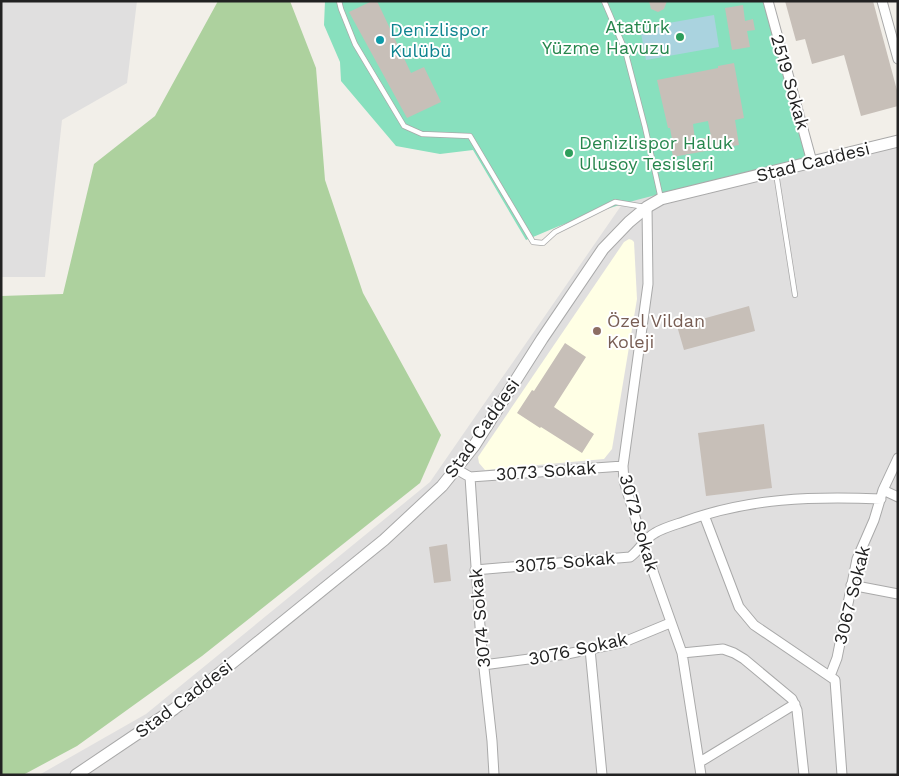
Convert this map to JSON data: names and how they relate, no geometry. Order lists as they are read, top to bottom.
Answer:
{
  "streets": {
    "street": [
      "2519 Sokak",
      "Stad Caddesi",
      "3073 Sokak",
      "3072 Sokak",
      "3075 Sokak",
      "3067 Sokak",
      "3074 Sokak",
      "3076 Sokak"
    ]
  },
  "crossings": [
    ["2519 Sokak", "Stad Caddesi"],
    ["Stad Caddesi", "3072 Sokak"],
    ["3073 Sokak", "3072 Sokak"],
    ["3073 Sokak", "3074 Sokak"],
    ["3072 Sokak", "3075 Sokak"],
    ["3072 Sokak", "3076 Sokak"],
    ["3075 Sokak", "3067 Sokak"],
    ["3075 Sokak", "3074 Sokak"],
    ["3074 Sokak", "3076 Sokak"]
  ],
  "places": [
    "Atatürk Yüzme Havuzu",
    "Denizlispor Kulübü",
    "Denizlispor Haluk Ulusoy Tesisleri",
    "Özel Vildan Koleji"
  ]
}
